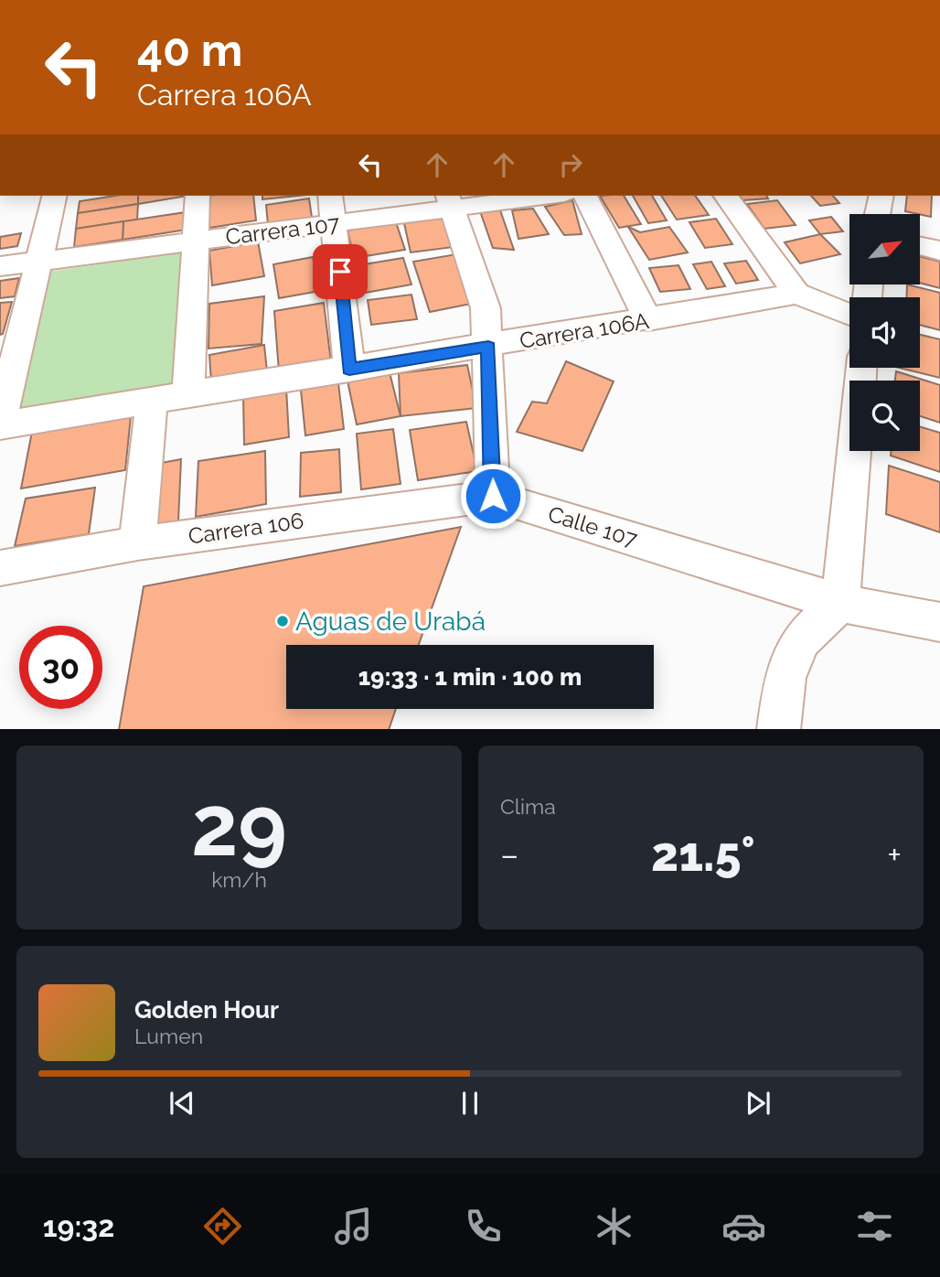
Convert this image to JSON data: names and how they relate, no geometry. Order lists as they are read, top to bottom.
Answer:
{
  "streets": {
    "street": [
      "Carrera 107",
      "Carrera 106A",
      "Calle 107",
      "Carrera 106"
    ]
  },
  "crossings": [
    ["Calle 107", "Carrera 106"]
  ],
  "places": ["Aguas de Urabá"],
  "north": "top right",
  "page": {
    "turn": ["40 m", "Carrera 106A"],
    "limit": "30",
    "trip": "19:33 · 1 min · 100 m",
    "tile": [
      ["29", "km/h"],
      "Clima"
    ],
    "heat": ["−", "21.5°", "+"],
    "song": ["Golden Hour", "Lumen"],
    "tabs": "19:32"
  }
}
